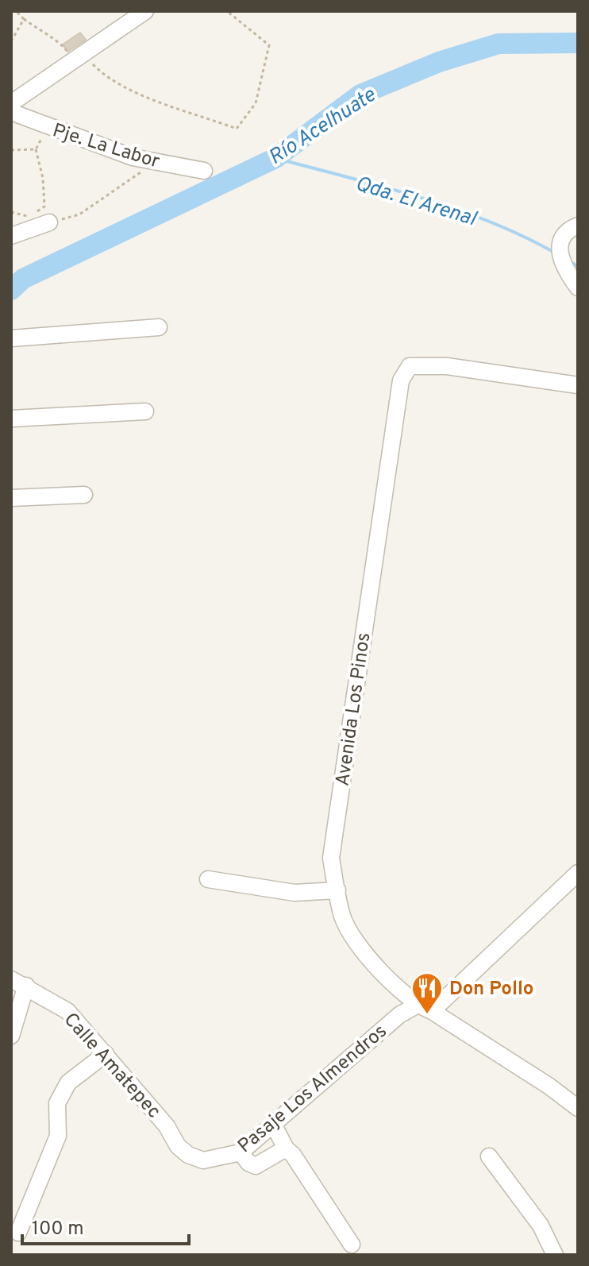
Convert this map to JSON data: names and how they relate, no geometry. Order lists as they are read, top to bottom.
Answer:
{
  "streets": {
    "street": [
      "Pje. La Labor",
      "Avenida Los Pinos",
      "Calle Amatepec",
      "Pasaje Los Almendros"
    ]
  },
  "crossings": [
    ["Avenida Los Pinos", "Pasaje Los Almendros"],
    ["Calle Amatepec", "Pasaje Los Almendros"]
  ],
  "water": ["Río Acelhuate", "Qda. El Arenal"],
  "places": {
    "restaurant": ["Don Pollo"]
  },
  "scale_bar": "100 m"
}
